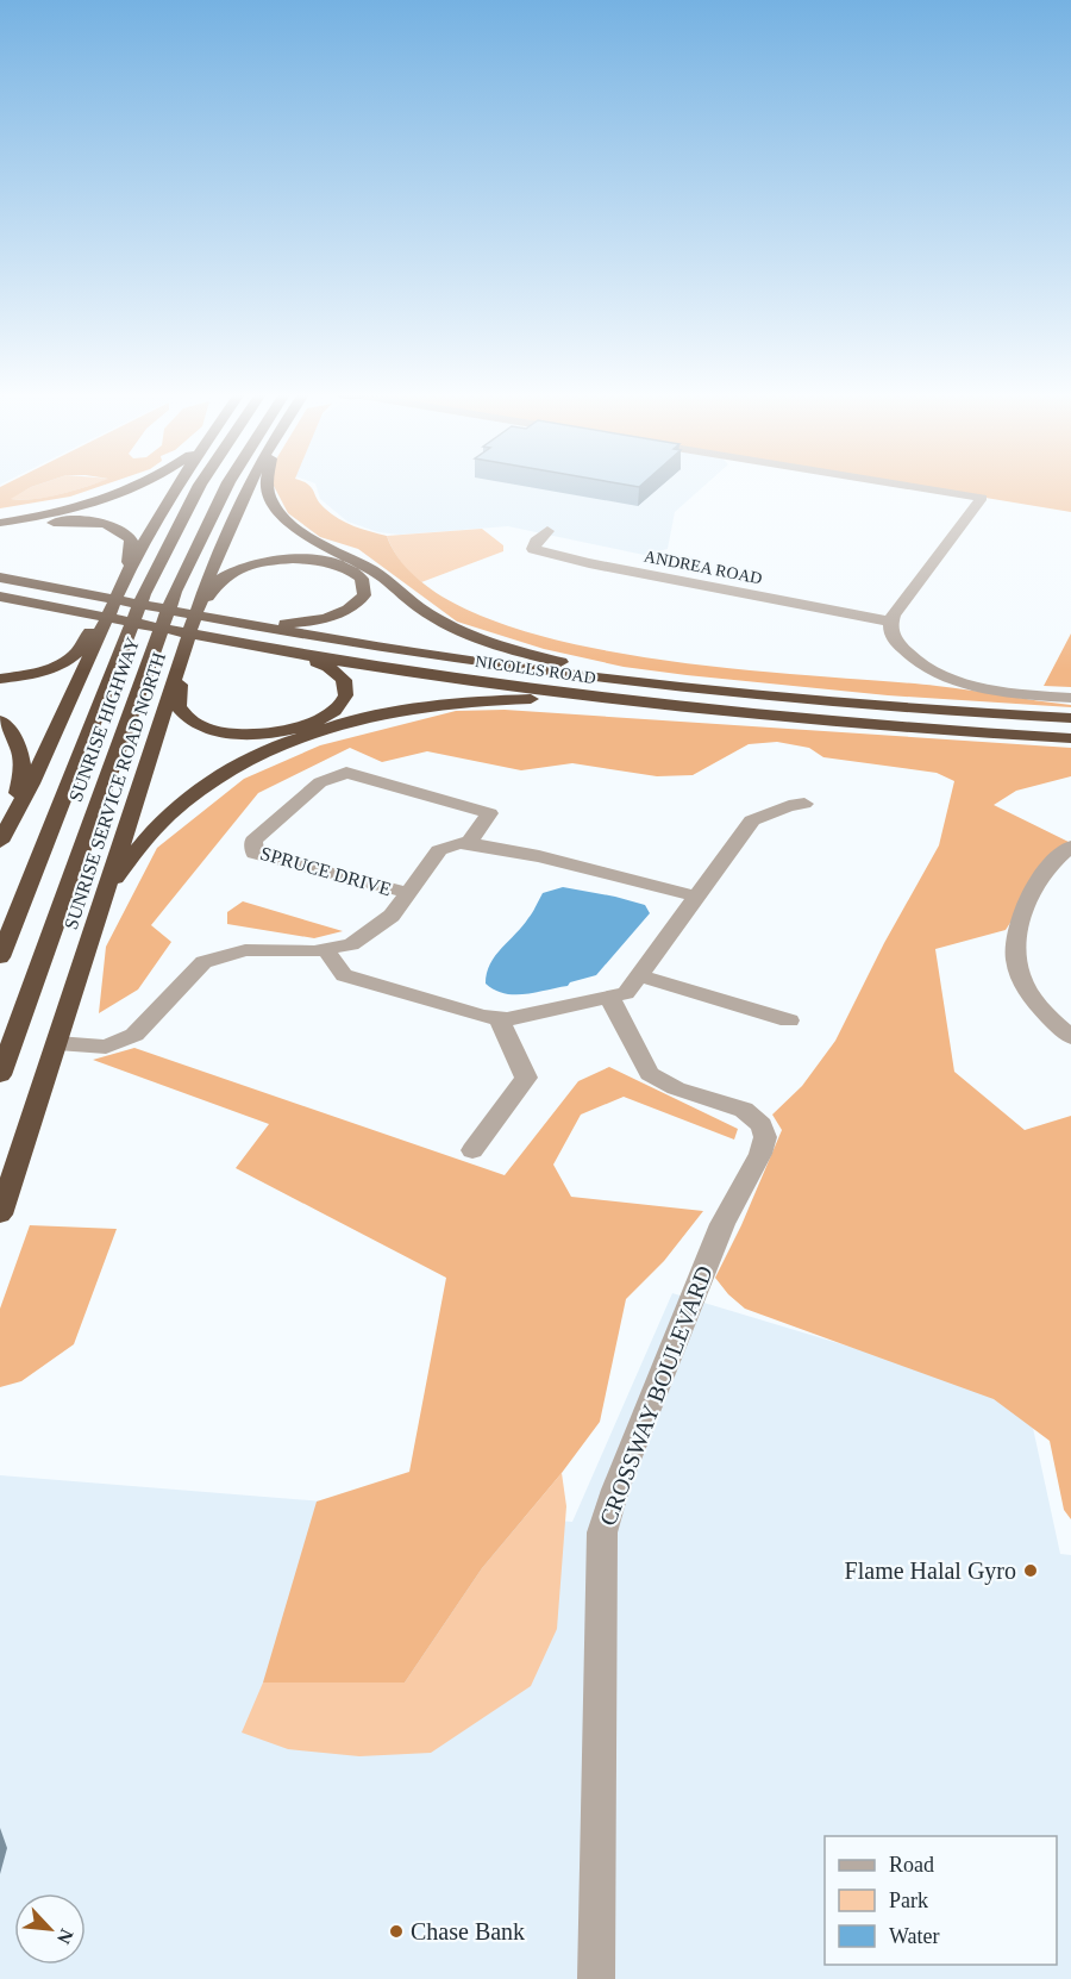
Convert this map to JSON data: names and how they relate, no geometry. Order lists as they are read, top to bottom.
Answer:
{
  "streets": {
    "highway": ["NICOLLS ROAD", "SUNRISE HIGHWAY", "SUNRISE SERVICE ROAD NORTH"],
    "street": ["ANDREA ROAD", "SPRUCE DRIVE", "CROSSWAY BOULEVARD"]
  },
  "crossings": [
    ["NICOLLS ROAD", "SUNRISE SERVICE ROAD NORTH"],
    ["SUNRISE SERVICE ROAD NORTH", "SPRUCE DRIVE"]
  ],
  "places": ["Flame Halal Gyro", "Chase Bank"],
  "legend": ["Road", "Park", "Water"],
  "north": "bottom right"
}
